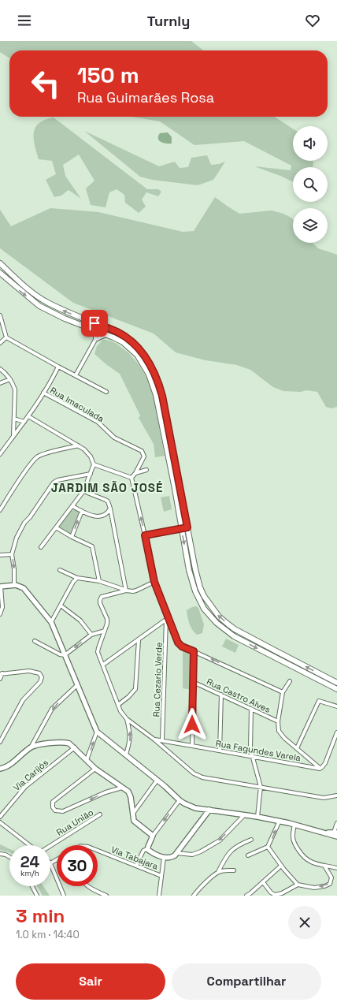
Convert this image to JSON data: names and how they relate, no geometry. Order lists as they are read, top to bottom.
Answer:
{
  "streets": {
    "street": [
      "Rua Imaculada",
      "Rua Cezario Verde",
      "Rua Castro Alves",
      "Rua Fagundes Varela",
      "Via Carijós",
      "Rua União",
      "Via Tabajara"
    ]
  },
  "crossings": [
    ["Rua Cezario Verde", "Rua Fagundes Varela"]
  ],
  "districts": ["JARDIM SÃO JOSÉ"],
  "page": {
    "header": "Turnly",
    "turn": ["150 m", "Rua Guimarães Rosa"],
    "speed": "24 km/h",
    "limit": "30",
    "heading": ["3 min", "1.0 km · 14:40"],
    "buttons": ["Sair", "Compartilhar"]
  }
}
